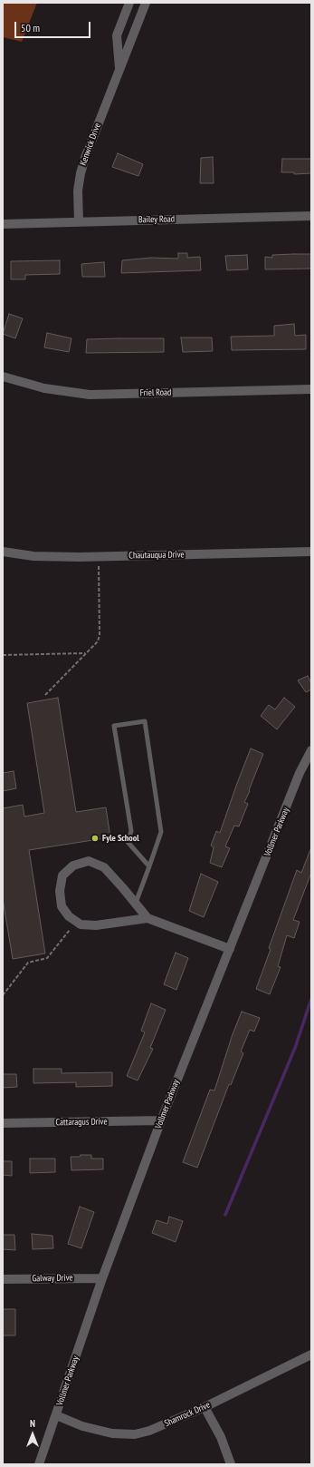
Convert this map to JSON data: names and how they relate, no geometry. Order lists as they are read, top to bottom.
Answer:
{
  "streets": {
    "street": [
      "Kenwick Drive",
      "Bailey Road",
      "Friel Road",
      "Chautauqua Drive",
      "Vollmer Parkway",
      "Cattaragus Drive",
      "Galway Drive",
      "Shamrock Drive"
    ]
  },
  "crossings": [
    ["Kenwick Drive", "Bailey Road"],
    ["Vollmer Parkway", "Cattaragus Drive"],
    ["Vollmer Parkway", "Galway Drive"],
    ["Vollmer Parkway", "Shamrock Drive"]
  ],
  "places": ["Fyle School"],
  "scale_bar": "50 m",
  "north": "top"
}
